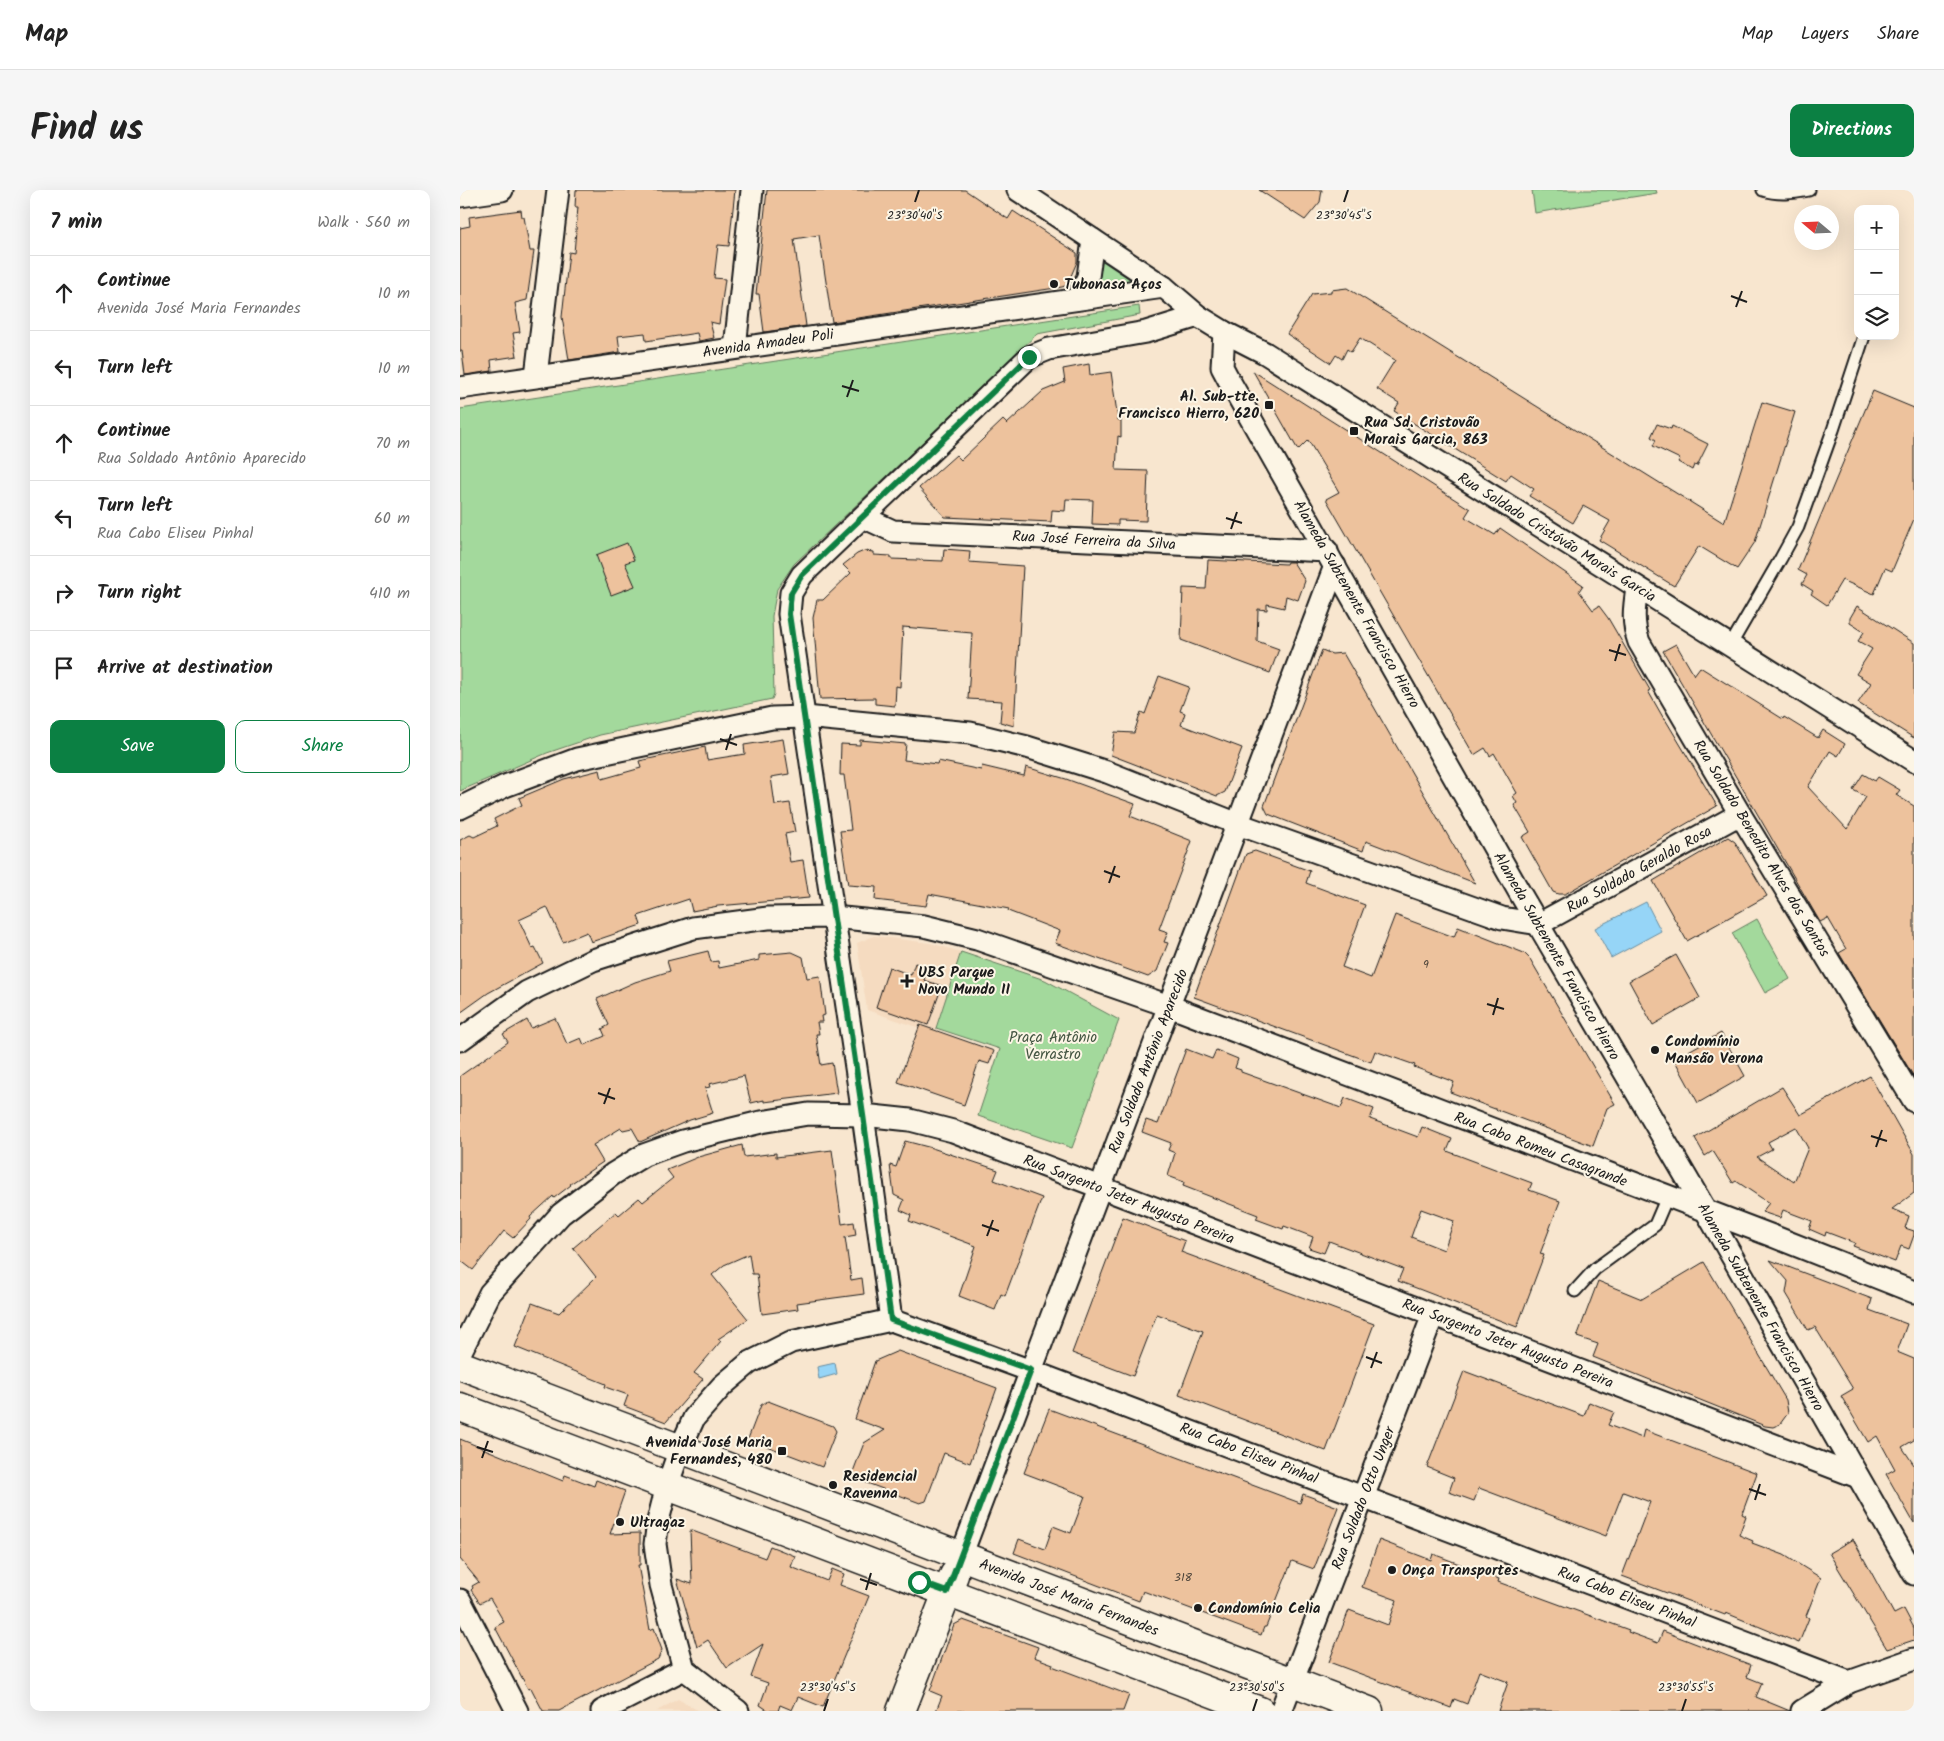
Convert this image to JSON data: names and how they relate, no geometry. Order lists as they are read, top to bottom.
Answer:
{
  "streets": {
    "main road": ["Avenida José Maria Fernandes"],
    "street": [
      "Avenida Amadeu Poli",
      "Rua Soldado Cristóvão Morais Garcia",
      "Rua José Ferreira da Silva",
      "Alameda Subtenente Francisco Hierro",
      "Rua Soldado Benedito Alves dos Santos",
      "Rua Soldado Geraldo Rosa",
      "Rua Soldado Antônio Aparecido",
      "Rua Cabo Romeu Casagrande",
      "Rua Sargento Jeter Augusto Pereira",
      "Rua Cabo Eliseu Pinhal",
      "Rua Soldado Otto Unger"
    ]
  },
  "crossings": [
    ["Avenida Amadeu Poli", "Rua Soldado Cristóvão Morais Garcia"],
    ["Rua Soldado Cristóvão Morais Garcia", "Alameda Subtenente Francisco Hierro"],
    ["Rua Soldado Cristóvão Morais Garcia", "Rua Soldado Benedito Alves dos Santos"],
    ["Rua José Ferreira da Silva", "Alameda Subtenente Francisco Hierro"],
    ["Rua José Ferreira da Silva", "Rua Soldado Antônio Aparecido"],
    ["Alameda Subtenente Francisco Hierro", "Rua Soldado Geraldo Rosa"],
    ["Alameda Subtenente Francisco Hierro", "Rua Soldado Antônio Aparecido"],
    ["Alameda Subtenente Francisco Hierro", "Rua Cabo Romeu Casagrande"],
    ["Alameda Subtenente Francisco Hierro", "Rua Sargento Jeter Augusto Pereira"],
    ["Rua Soldado Benedito Alves dos Santos", "Rua Soldado Geraldo Rosa"],
    ["Rua Soldado Antônio Aparecido", "Rua Cabo Romeu Casagrande"],
    ["Rua Soldado Antônio Aparecido", "Rua Sargento Jeter Augusto Pereira"],
    ["Rua Soldado Antônio Aparecido", "Rua Cabo Eliseu Pinhal"],
    ["Rua Soldado Antônio Aparecido", "Avenida José Maria Fernandes"],
    ["Rua Sargento Jeter Augusto Pereira", "Rua Soldado Otto Unger"],
    ["Rua Cabo Eliseu Pinhal", "Rua Soldado Otto Unger"],
    ["Rua Soldado Otto Unger", "Avenida José Maria Fernandes"]
  ],
  "parks": ["Praça Antônio Verrastro"],
  "places": {
    "other": [
      "Tubonasa Aços",
      "Condomínio Mansão Verona",
      "Residencial Ravenna",
      "Ultragaz",
      "Onça Transportes",
      "Condomínio Celia"
    ],
    "transit": ["Al. Sub-tte. Francisco Hierro, 620", "Rua Sd. Cristovão Morais Garcia, 863", "Avenida José Maria Fernandes, 480"],
    "health": ["UBS Parque Novo Mundo II"]
  },
  "house_numbers": ["9", "318"],
  "north": "left",
  "page": {
    "header": "Map",
    "nav": ["Map", "Layers", "Share"],
    "title": "Find us",
    "buttons": [
      "Directions",
      ["Save", "Share"]
    ],
    "heading": ["7 min", "Walk · 560 m"],
    "map_buttons": ["+", "−"],
    "list": [
      ["Continue", "Avenida José Maria Fernandes", "10 m"],
      ["Turn left", "10 m"],
      ["Continue", "Rua Soldado Antônio Aparecido", "70 m"],
      ["Turn left", "Rua Cabo Eliseu Pinhal", "60 m"],
      ["Turn right", "410 m"],
      "Arrive at destination"
    ]
  },
  "coordinates": [
    "23°30'40\"S",
    "23°30'45\"S",
    "23°30'50\"S",
    "23°30'55\"S"
  ]
}
